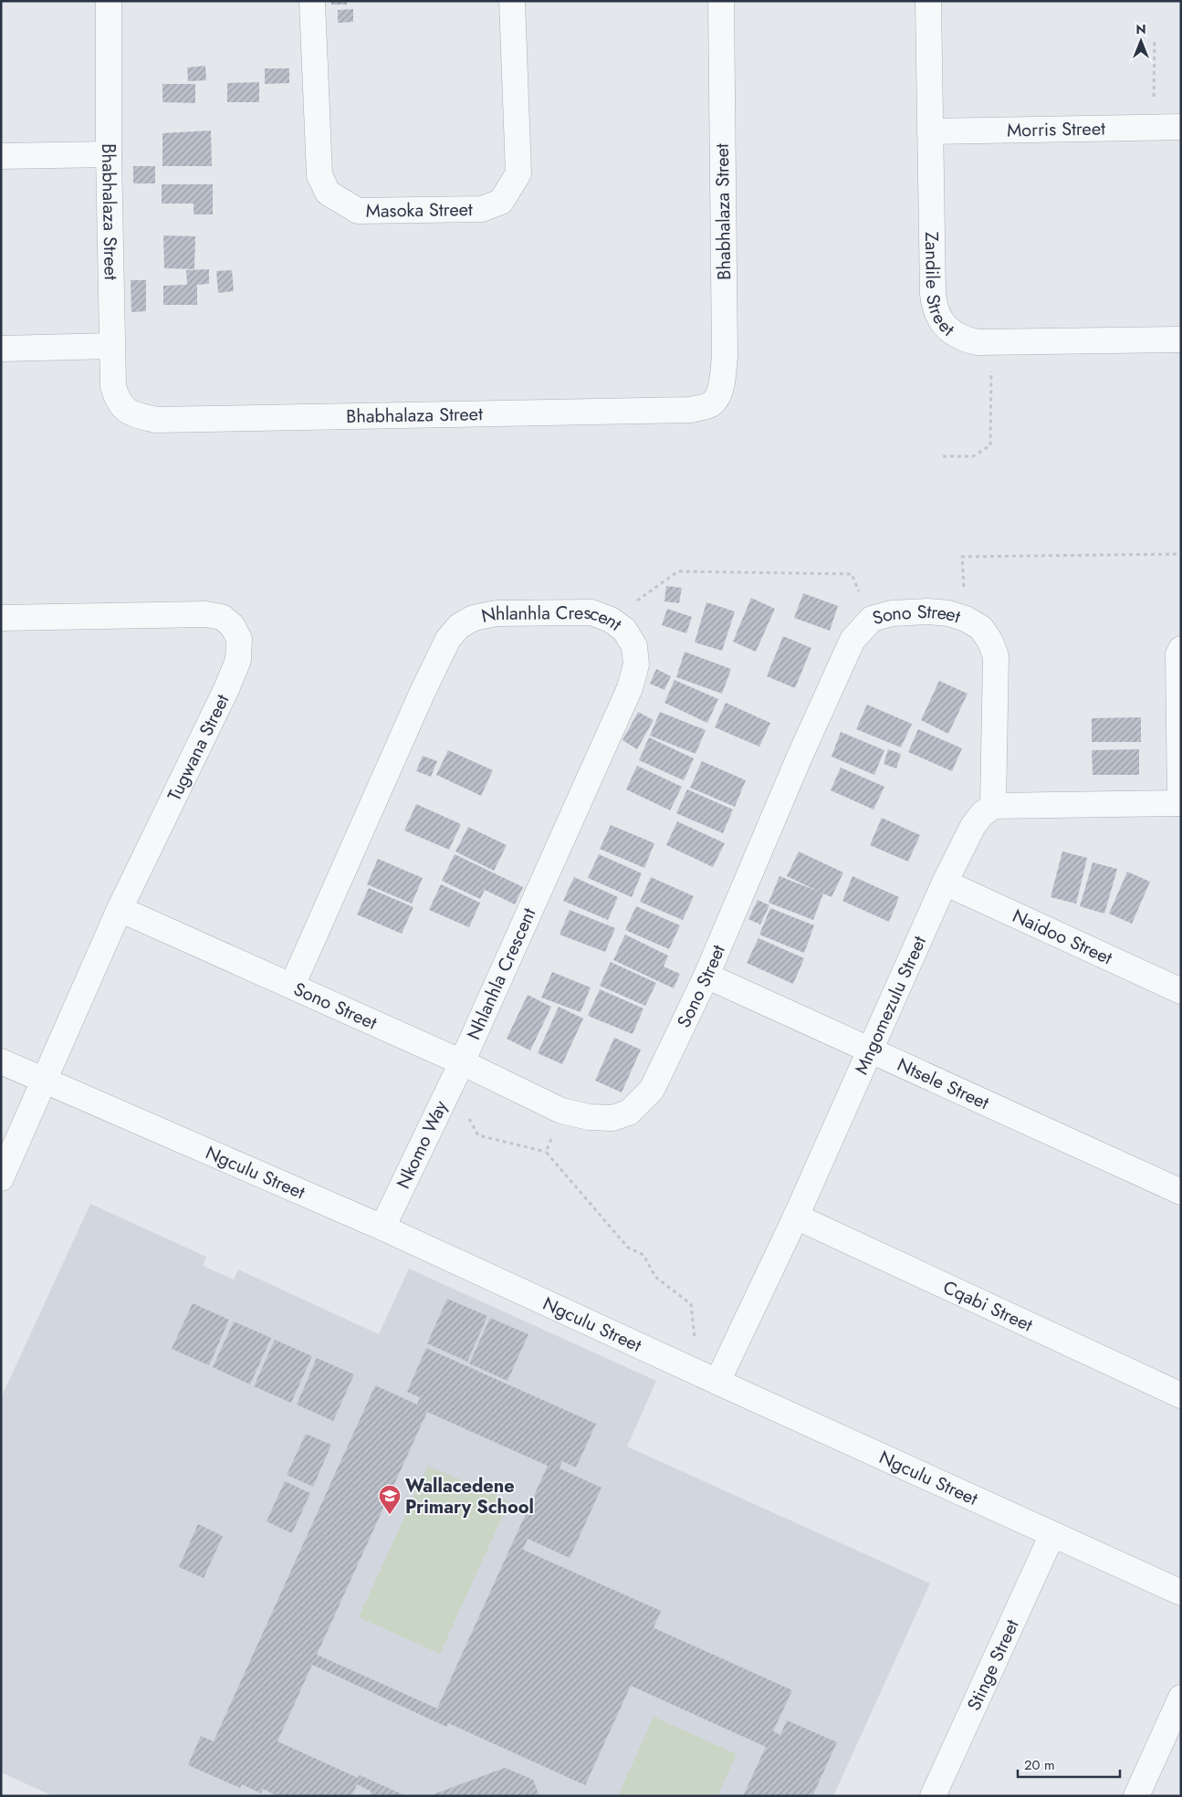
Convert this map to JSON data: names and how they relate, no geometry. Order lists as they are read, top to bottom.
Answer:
{
  "streets": {
    "street": [
      "Morris Street",
      "Masoka Street",
      "Bhabhalaza Street",
      "Zandile Street",
      "Sono Street",
      "Nhlanhla Crescent",
      "Tugwana Street",
      "Naidoo Street",
      "Mngomezulu Street",
      "Ntsele Street",
      "Nkomo Way",
      "Ngculu Street",
      "Cqabi Street",
      "Stinge Street"
    ]
  },
  "crossings": [
    ["Morris Street", "Zandile Street"],
    ["Sono Street", "Nhlanhla Crescent"],
    ["Sono Street", "Tugwana Street"],
    ["Sono Street", "Mngomezulu Street"],
    ["Sono Street", "Ntsele Street"],
    ["Sono Street", "Nkomo Way"],
    ["Nhlanhla Crescent", "Nkomo Way"],
    ["Tugwana Street", "Ngculu Street"],
    ["Naidoo Street", "Mngomezulu Street"],
    ["Mngomezulu Street", "Ntsele Street"],
    ["Mngomezulu Street", "Ngculu Street"],
    ["Mngomezulu Street", "Cqabi Street"],
    ["Nkomo Way", "Ngculu Street"],
    ["Ngculu Street", "Stinge Street"]
  ],
  "places": {
    "school or university": ["Wallacedene Primary School"]
  },
  "scale_bar": "20 m",
  "north": "top"
}
